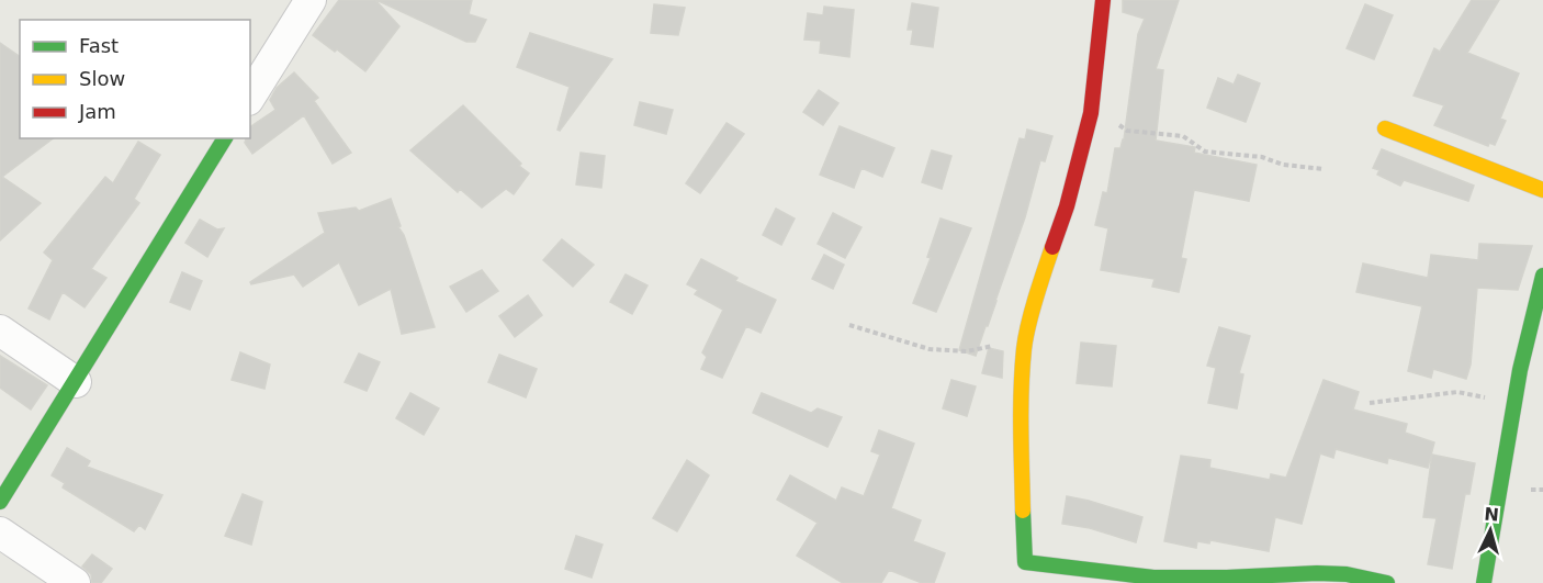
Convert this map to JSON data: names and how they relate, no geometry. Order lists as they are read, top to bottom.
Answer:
{
  "legend": ["Fast", "Slow", "Jam"],
  "north": "top"
}
